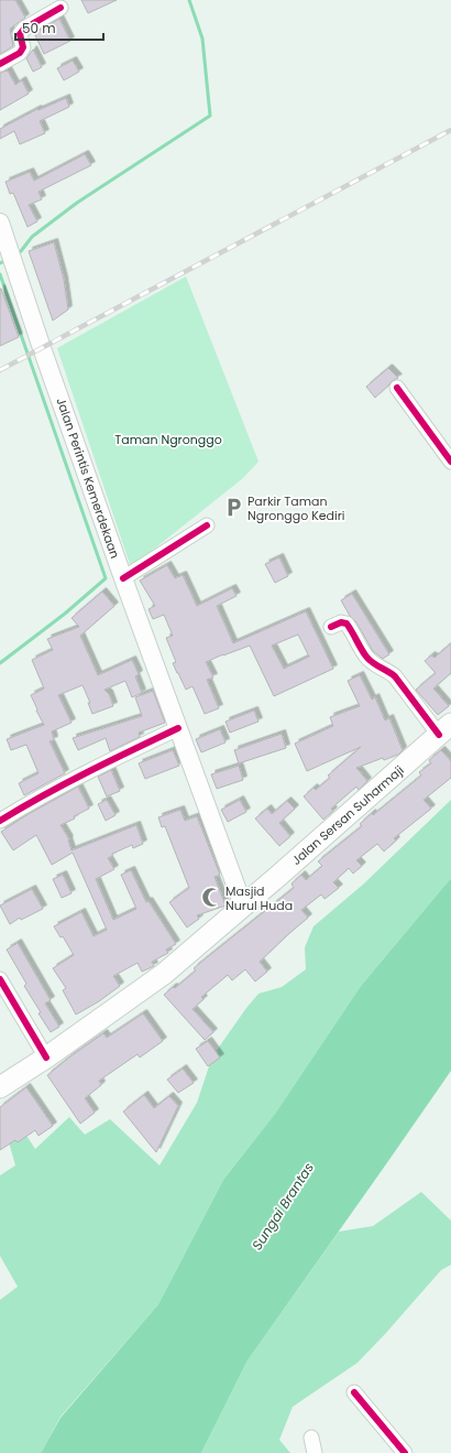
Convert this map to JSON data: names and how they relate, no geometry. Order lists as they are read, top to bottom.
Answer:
{
  "streets": {
    "highway": ["Jalan Sersan Suharmaji"],
    "main road": ["Jalan Perintis Kemerdekaan"]
  },
  "crossings": [
    ["Jalan Perintis Kemerdekaan", "Jalan Sersan Suharmaji"]
  ],
  "water": ["Sungai Brantas"],
  "parks": ["Taman Ngronggo"],
  "places": {
    "parking": ["Parkir Taman Ngronggo Kediri"],
    "mosque": ["Masjid Nurul Huda"]
  },
  "scale_bar": "50 m"
}
